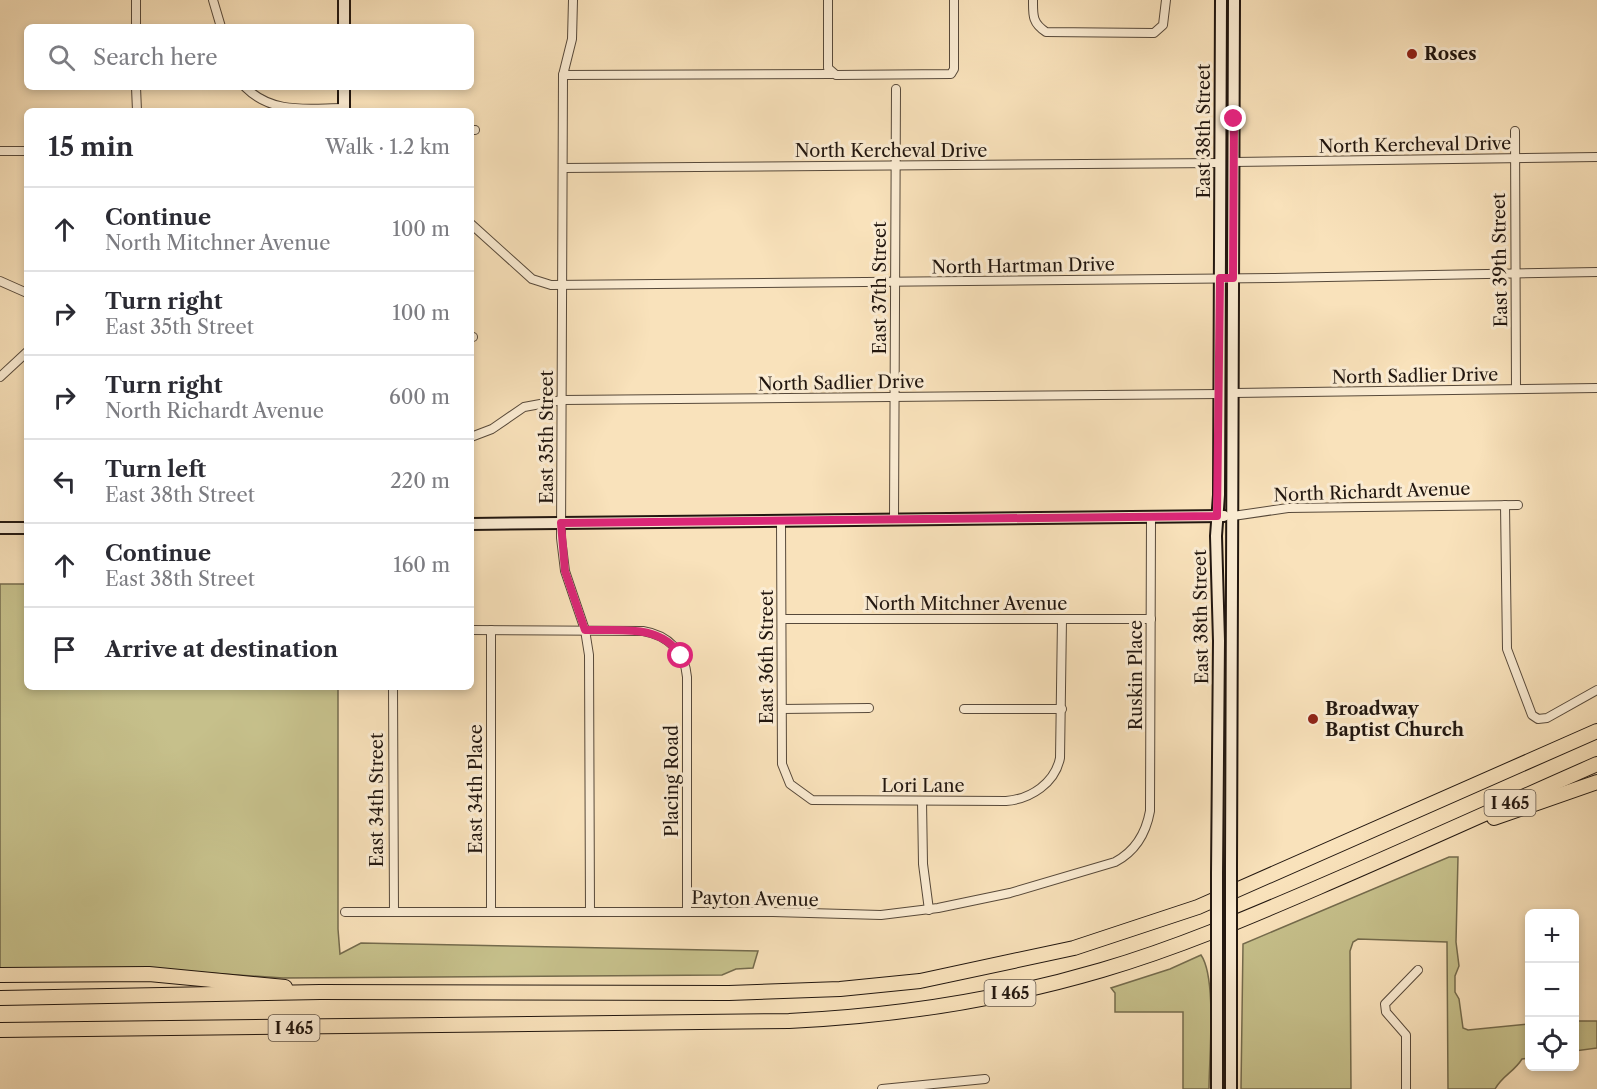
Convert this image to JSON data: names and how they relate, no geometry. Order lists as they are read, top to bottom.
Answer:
{
  "streets": {
    "highway": ["I 465"],
    "main road": ["East 38th Street", "North Richardt Avenue"],
    "street": [
      "North Kercheval Drive",
      "East 39th Street",
      "North Hartman Drive",
      "East 37th Street",
      "North Sadlier Drive",
      "East 35th Street",
      "North Mitchner Avenue",
      "East 36th Street",
      "Ruskin Place",
      "Placing Road",
      "Lori Lane",
      "East 34th Place",
      "East 34th Street",
      "Payton Avenue"
    ]
  },
  "crossings": [
    ["East 38th Street", "North Kercheval Drive"],
    ["East 38th Street", "North Hartman Drive"],
    ["East 38th Street", "North Sadlier Drive"],
    ["East 38th Street", "North Richardt Avenue"],
    ["North Kercheval Drive", "East 39th Street"],
    ["North Kercheval Drive", "East 37th Street"],
    ["North Kercheval Drive", "East 35th Street"],
    ["East 39th Street", "North Hartman Drive"],
    ["East 39th Street", "North Sadlier Drive"],
    ["North Hartman Drive", "East 37th Street"],
    ["North Hartman Drive", "East 35th Street"],
    ["East 37th Street", "North Sadlier Drive"],
    ["East 37th Street", "North Richardt Avenue"],
    ["North Sadlier Drive", "East 35th Street"],
    ["East 35th Street", "North Richardt Avenue"],
    ["East 35th Street", "Placing Road"],
    ["East 35th Street", "Payton Avenue"],
    ["North Richardt Avenue", "East 36th Street"],
    ["North Richardt Avenue", "Ruskin Place"],
    ["North Mitchner Avenue", "East 36th Street"],
    ["North Mitchner Avenue", "Ruskin Place"],
    ["East 36th Street", "Lori Lane"],
    ["Ruskin Place", "Payton Avenue"],
    ["Placing Road", "Payton Avenue"],
    ["East 34th Place", "Payton Avenue"],
    ["East 34th Street", "Payton Avenue"]
  ],
  "places": ["Roses", "Broadway Baptist Church"],
  "page": {
    "search": "Search here",
    "heading": ["15 min", "Walk · 1.2 km"],
    "list": [
      ["Continue", "North Mitchner Avenue", "100 m"],
      ["Turn right", "East 35th Street", "100 m"],
      ["Turn right", "North Richardt Avenue", "600 m"],
      ["Turn left", "East 38th Street", "220 m"],
      ["Continue", "East 38th Street", "160 m"],
      "Arrive at destination"
    ],
    "map_buttons": ["+", "−"]
  }
}
